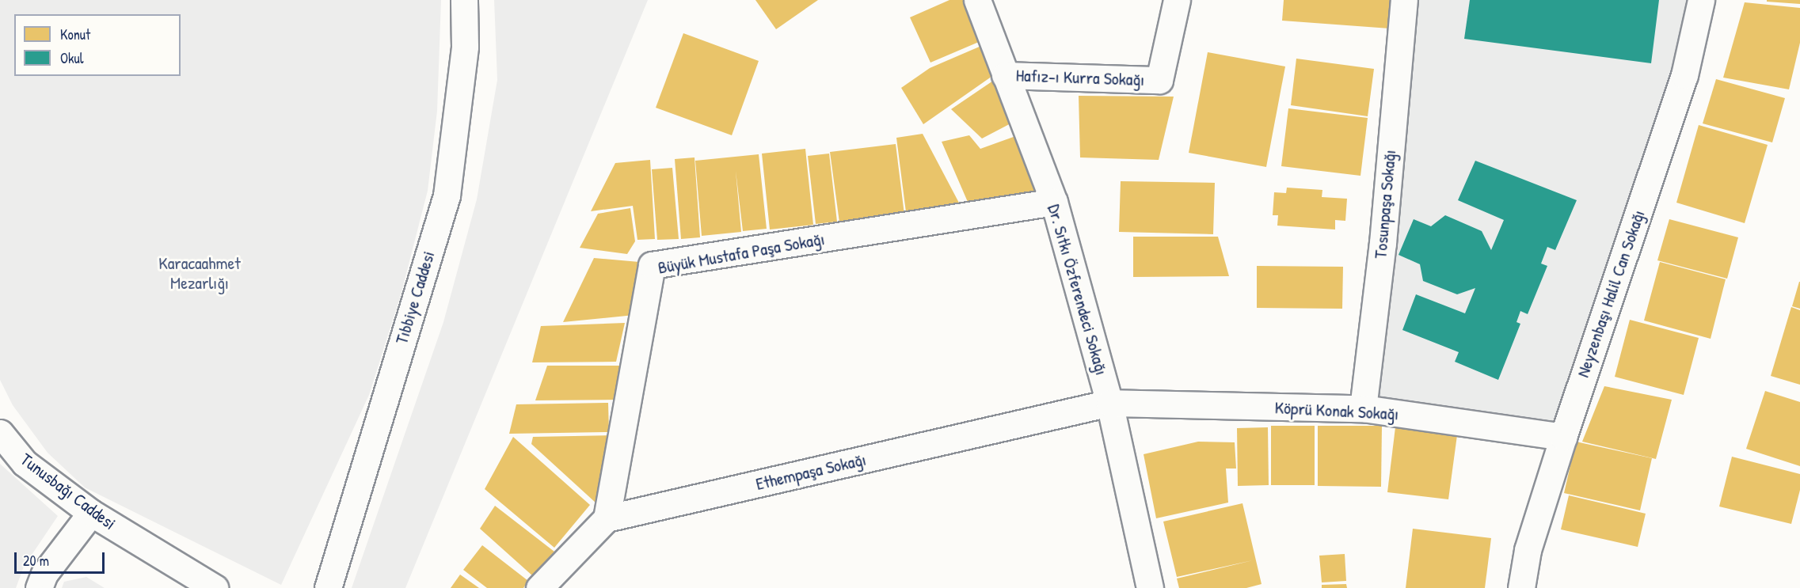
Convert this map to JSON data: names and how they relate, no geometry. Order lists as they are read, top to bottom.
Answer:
{
  "streets": {
    "street": [
      "Hafız-ı Kurra Sokağı",
      "Tosunpaşa Sokağı",
      "Büyük Mustafa Paşa Sokağı",
      "Dr. Sıtkı Özferendeci Sokağı",
      "Neyzenbaşı Halil Can Sokağı",
      "Tıbbiye Caddesi",
      "Köprü Konak Sokağı",
      "Ethempaşa Sokağı",
      "Tunusbağı Caddesi"
    ]
  },
  "crossings": [
    ["Hafız-ı Kurra Sokağı", "Dr. Sıtkı Özferendeci Sokağı"],
    ["Tosunpaşa Sokağı", "Köprü Konak Sokağı"],
    ["Büyük Mustafa Paşa Sokağı", "Dr. Sıtkı Özferendeci Sokağı"],
    ["Büyük Mustafa Paşa Sokağı", "Ethempaşa Sokağı"],
    ["Dr. Sıtkı Özferendeci Sokağı", "Köprü Konak Sokağı"],
    ["Dr. Sıtkı Özferendeci Sokağı", "Ethempaşa Sokağı"],
    ["Neyzenbaşı Halil Can Sokağı", "Köprü Konak Sokağı"],
    ["Köprü Konak Sokağı", "Ethempaşa Sokağı"]
  ],
  "parks": ["Karacaahmet Mezarlığı"],
  "legend": ["Konut", "Okul"],
  "scale_bar": "20 m"
}
